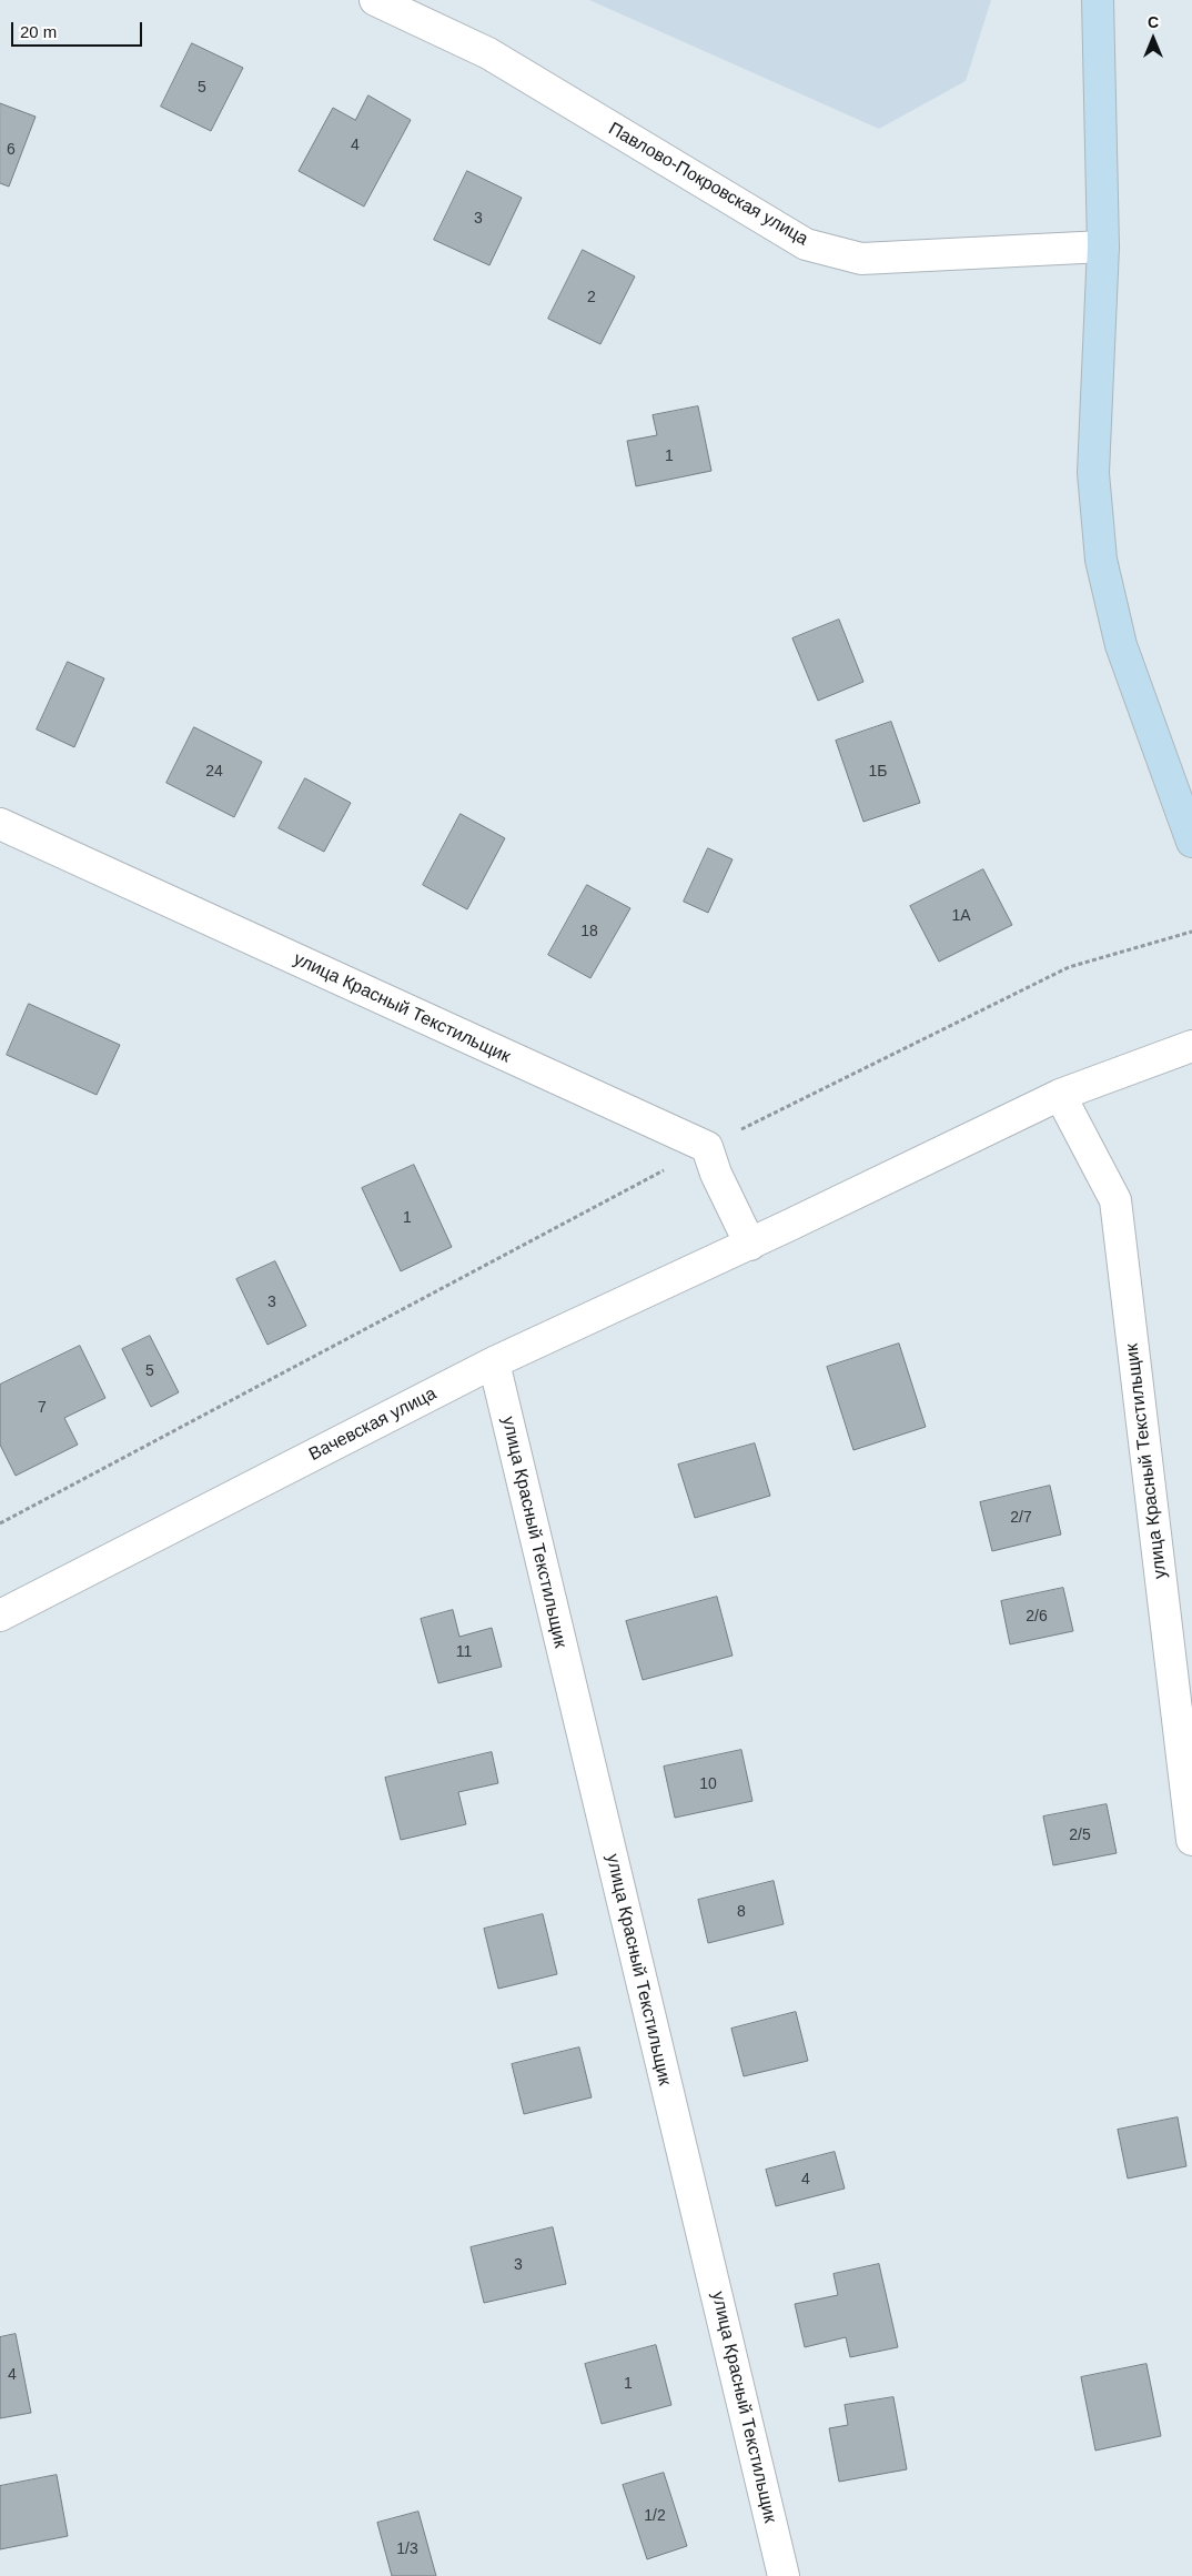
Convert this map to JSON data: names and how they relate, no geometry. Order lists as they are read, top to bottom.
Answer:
{
  "streets": {
    "street": ["Павлово-Покровская улица", "улица Красный Текстильщик", "Вачевская улица"]
  },
  "crossings": [
    ["улица Красный Текстильщик", "Вачевская улица"]
  ],
  "house_numbers": [
    "5",
    "4",
    "6",
    "3",
    "2",
    "1",
    "24",
    "1Б",
    "1А",
    "18",
    "1",
    "3",
    "5",
    "7",
    "2/7",
    "2/6",
    "11",
    "10",
    "2/5",
    "8",
    "4",
    "3",
    "4",
    "1",
    "1/2",
    "1/3"
  ],
  "scale_bar": "20 m",
  "north": "top"
}
